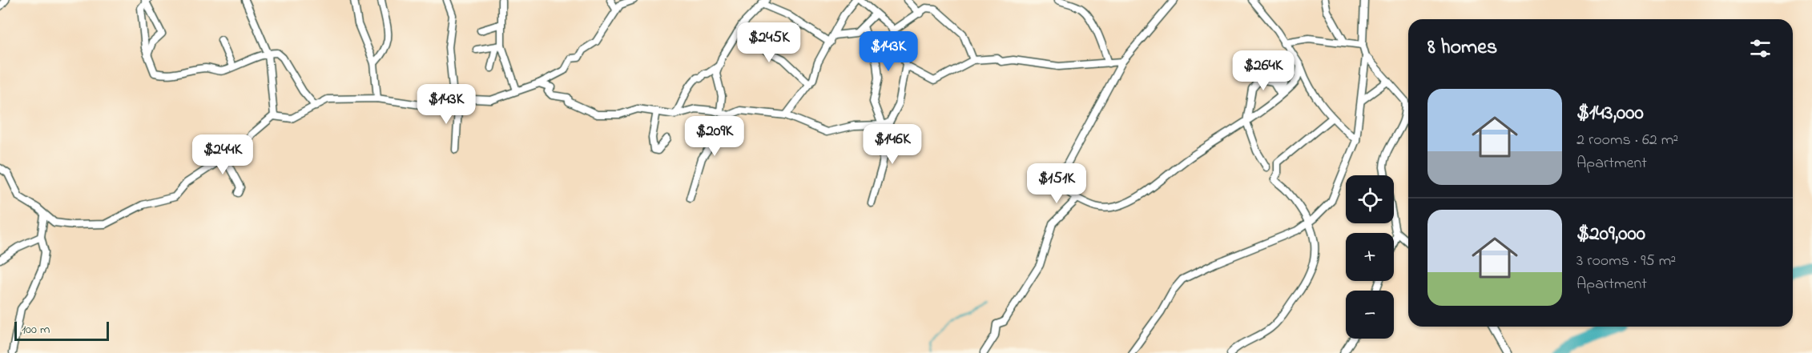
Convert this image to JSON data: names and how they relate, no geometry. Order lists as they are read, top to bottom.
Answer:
{
  "scale_bar": "100 m",
  "page": {
    "heading": "8 homes",
    "price": [
      "$245K",
      "$143K",
      "$264K",
      "$143K",
      "$209K",
      "$146K",
      "$244K",
      "$151K"
    ],
    "list": [
      {
        "name": "$143,000",
        "note": "2 rooms · 62 m² · Apartment"
      },
      {
        "name": "$209,000",
        "note": "3 rooms · 95 m² · Apartment"
      }
    ],
    "map_buttons": ["+", "−"],
    "scale": "100 m"
  }
}
